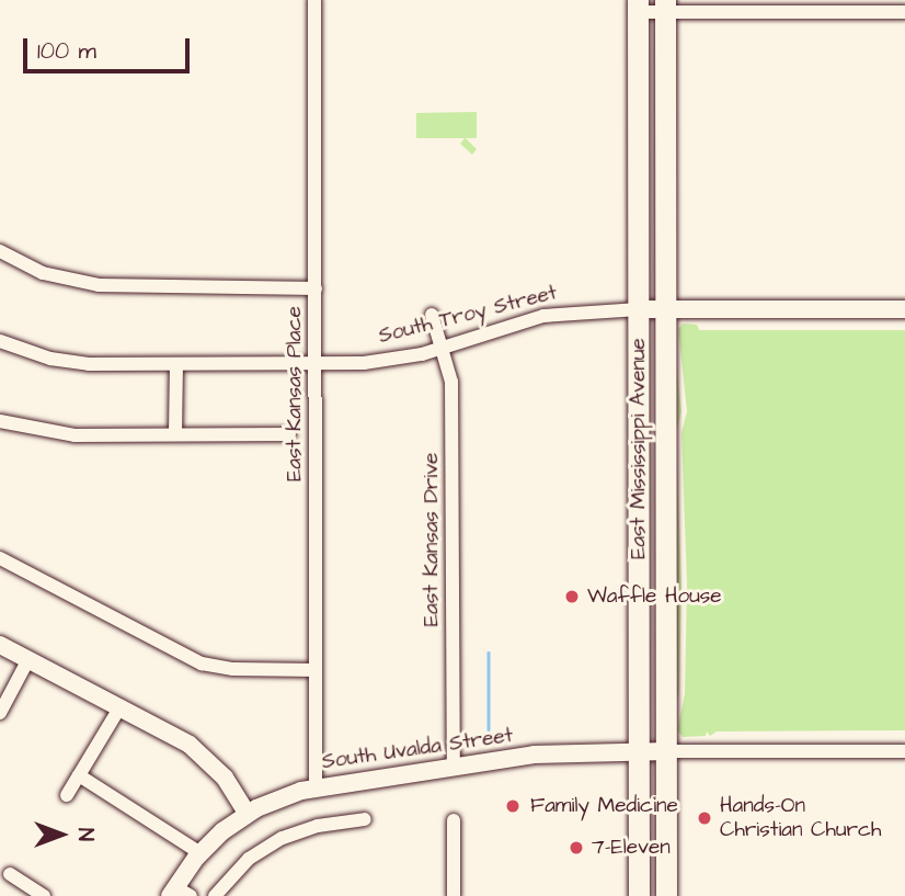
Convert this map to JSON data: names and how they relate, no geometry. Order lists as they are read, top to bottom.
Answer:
{
  "streets": {
    "main road": ["East Mississippi Avenue"],
    "street": [
      "South Troy Street",
      "East Kansas Place",
      "East Kansas Drive",
      "South Uvalda Street"
    ]
  },
  "crossings": [
    ["South Troy Street", "East Kansas Place"],
    ["South Troy Street", "East Mississippi Avenue"],
    ["South Troy Street", "East Kansas Drive"],
    ["East Kansas Place", "South Uvalda Street"],
    ["East Mississippi Avenue", "South Uvalda Street"],
    ["East Kansas Drive", "South Uvalda Street"]
  ],
  "places": [
    "Waffle House",
    "Family Medicine",
    "Hands-On Christian Church",
    "7-Eleven"
  ],
  "scale_bar": "100 m",
  "north": "right"
}
